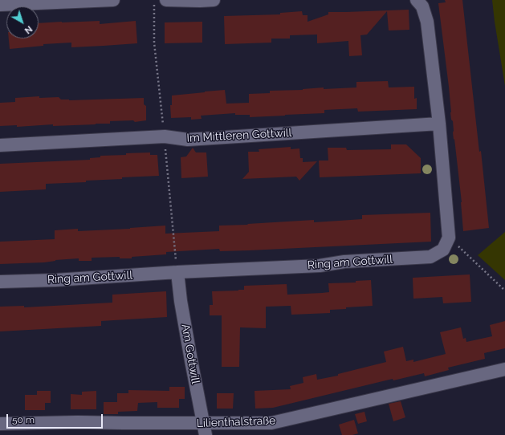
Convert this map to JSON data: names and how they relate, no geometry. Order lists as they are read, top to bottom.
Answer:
{
  "streets": {
    "street": [
      "Im Mittleren Gottwill",
      "Ring am Gottwill",
      "Am Gottwill",
      "Lilienthalstraße"
    ]
  },
  "crossings": [
    ["Ring am Gottwill", "Am Gottwill"],
    ["Am Gottwill", "Lilienthalstraße"]
  ],
  "scale_bar": "50 m",
  "north": "bottom right"
}
